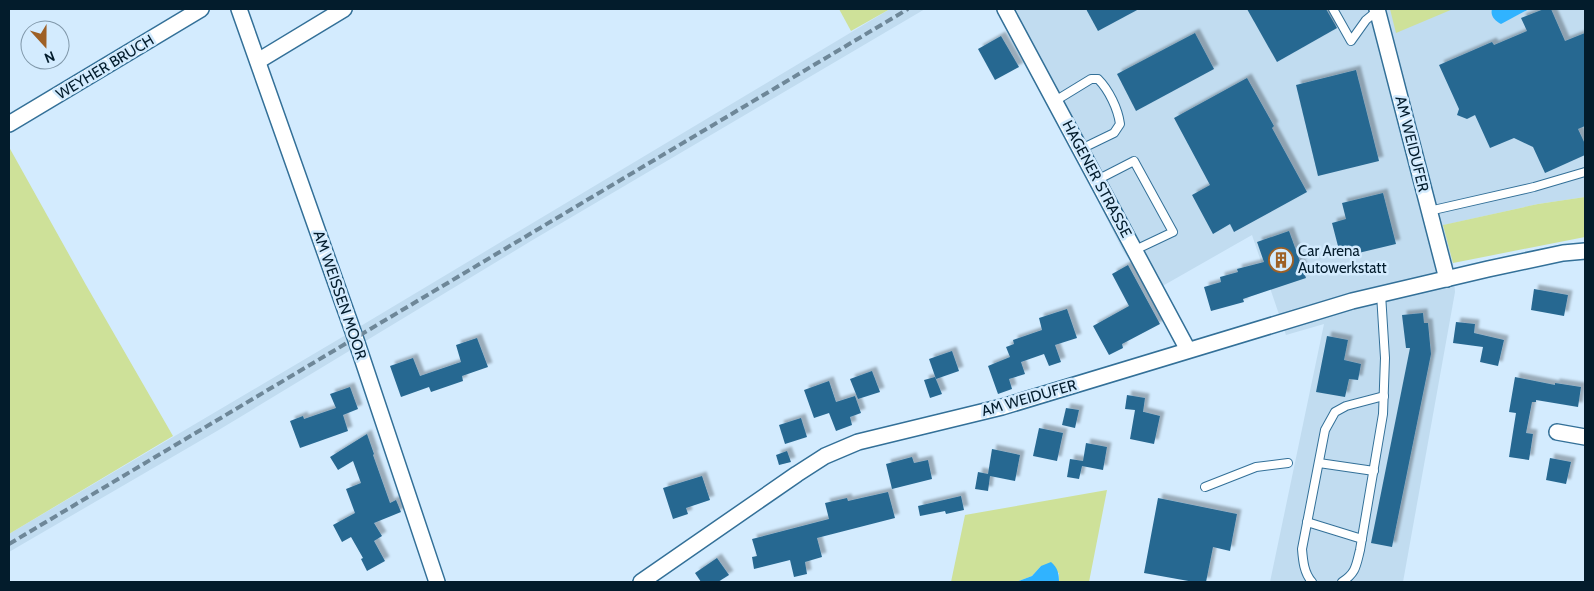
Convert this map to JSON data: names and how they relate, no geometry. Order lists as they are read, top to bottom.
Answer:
{
  "streets": {
    "street": [
      "WEYHER BRUCH",
      "AM WEIDUFER",
      "HAGENER STRASSE",
      "AM WEISSEN MOOR"
    ]
  },
  "crossings": [
    ["AM WEIDUFER", "HAGENER STRASSE"]
  ],
  "places": {
    "building": ["Car Arena Autowerkstatt"]
  },
  "north": "bottom"
}
